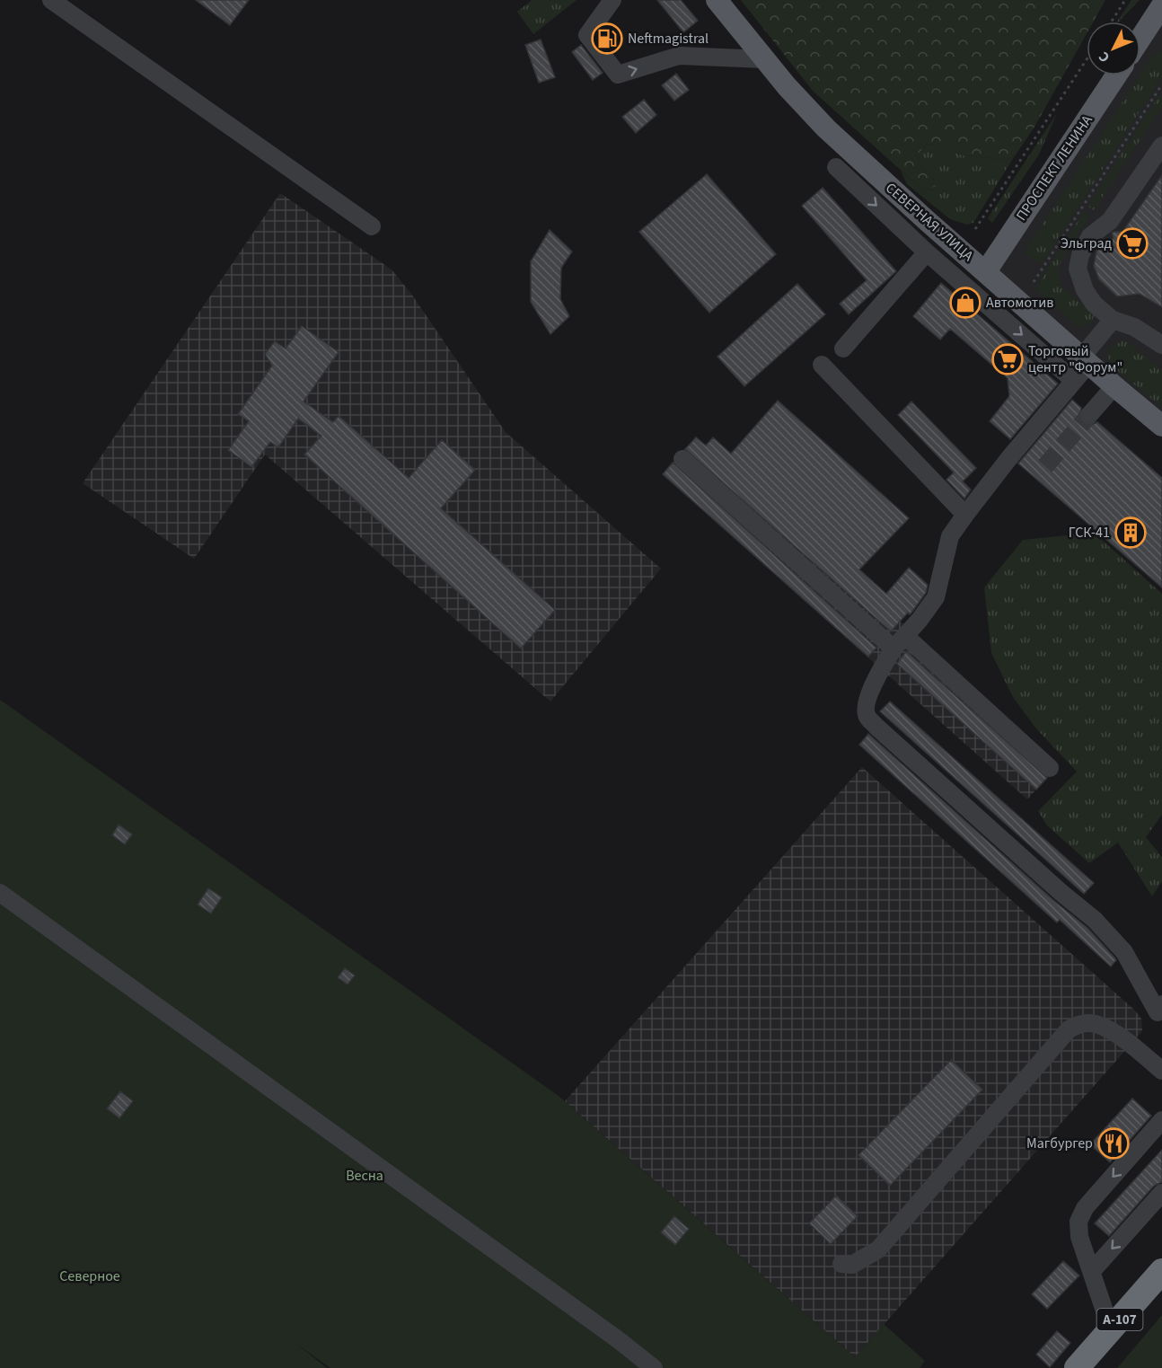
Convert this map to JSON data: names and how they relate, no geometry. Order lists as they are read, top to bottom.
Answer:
{
  "streets": {
    "highway": ["А-107"],
    "main road": ["ПРОСПЕКТ ЛЕНИНА", "СЕВЕРНАЯ УЛИЦА"]
  },
  "crossings": [
    ["ПРОСПЕКТ ЛЕНИНА", "СЕВЕРНАЯ УЛИЦА"]
  ],
  "parks": ["Весна", "Северное"],
  "places": {
    "fuel station": ["Neftmagistral"],
    "supermarket": ["Эльград", "Торговый центр \"Форум\""],
    "shop": ["Автомотив"],
    "building": ["ГСК-41"],
    "restaurant": ["Магбургер"]
  },
  "north": "bottom left"
}
